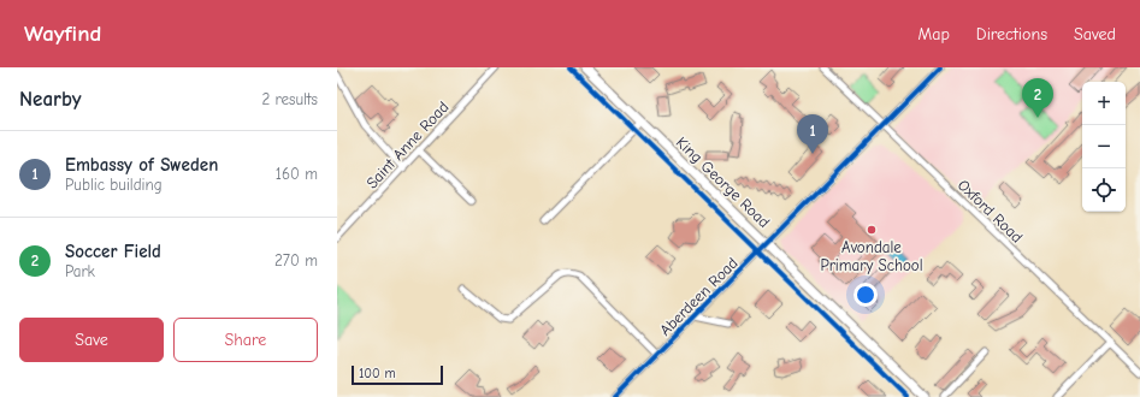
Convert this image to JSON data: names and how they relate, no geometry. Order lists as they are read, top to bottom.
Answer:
{
  "streets": {
    "main road": ["King George Road"],
    "street": ["Saint Anne Road", "Oxford Road", "Aberdeen Road"]
  },
  "crossings": [
    ["King George Road", "Aberdeen Road"],
    ["Oxford Road", "Aberdeen Road"]
  ],
  "places": ["Avondale Primary School"],
  "scale_bar": "100 m",
  "page": {
    "header": "Wayfind",
    "nav": ["Map", "Directions", "Saved"],
    "heading": ["Nearby", "2 results"],
    "pins": ["2", "1"],
    "map_buttons": ["+", "−"],
    "list": [
      {
        "mark": "1",
        "name": "Embassy of Sweden",
        "note": "Public building",
        "value": "160 m"
      },
      {
        "mark": "2",
        "name": "Soccer Field",
        "note": "Park",
        "value": "270 m"
      }
    ],
    "buttons": ["Save", "Share"],
    "scale": "100 m"
  }
}
